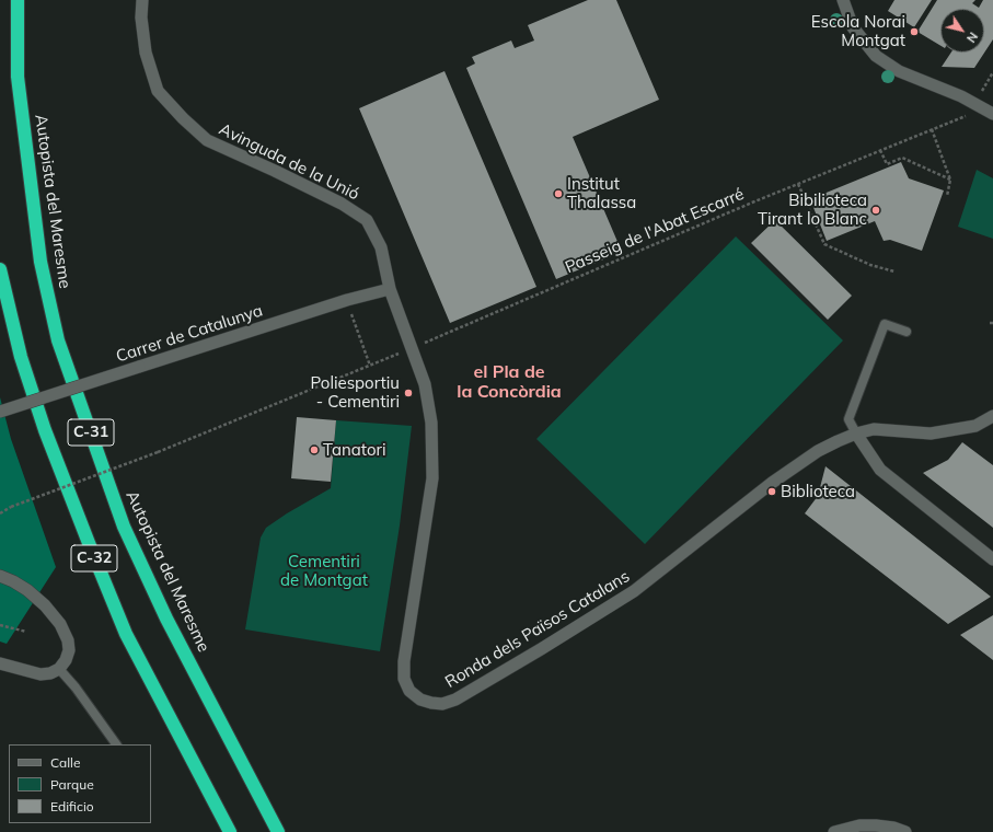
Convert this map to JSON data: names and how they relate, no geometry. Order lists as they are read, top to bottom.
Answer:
{
  "streets": {
    "highway": ["Autopista del Maresme", "C-31", "C-32"],
    "street": ["Avinguda de la Unió", "Carrer de Catalunya", "Ronda dels Països Catalans"],
    "path": ["Passeig de l'Abat Escarré"]
  },
  "crossings": [
    ["Avinguda de la Unió", "Carrer de Catalunya"],
    ["Avinguda de la Unió", "Ronda dels Països Catalans"],
    ["Carrer de Catalunya", "Ronda dels Països Catalans"]
  ],
  "districts": ["el Pla de la Concòrdia"],
  "parks": ["Cementiri de Montgat"],
  "places": [
    "Escola Norai Montgat",
    "Institut Thalassa",
    "Bibilioteca Tirant lo Blanc",
    "Poliesportiu - Cementiri",
    "Tanatori",
    "Biblioteca"
  ],
  "legend": ["Calle", "Parque", "Edificio"],
  "north": "bottom right"
}
